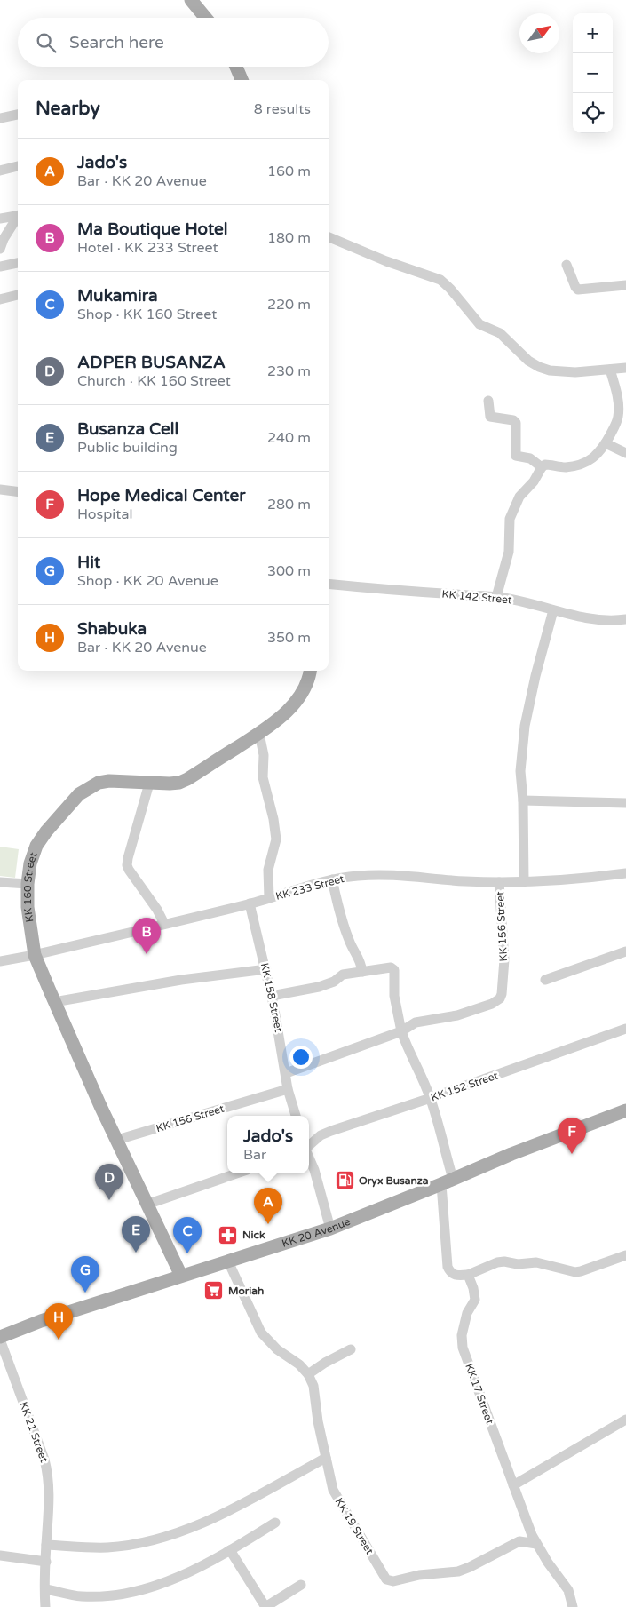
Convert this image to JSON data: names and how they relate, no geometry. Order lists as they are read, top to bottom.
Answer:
{
  "streets": {
    "main road": ["KK 160 Street", "KK 20 Avenue"],
    "street": [
      "KK 142 Street",
      "KK 233 Street",
      "KK 156 Street",
      "KK 158 Street",
      "KK 152 Street",
      "KK 17 Street",
      "KK 21 Street",
      "KK 19 Street"
    ]
  },
  "crossings": [
    ["KK 160 Street", "KK 233 Street"],
    ["KK 160 Street", "KK 156 Street"],
    ["KK 160 Street", "KK 20 Avenue"],
    ["KK 233 Street", "KK 156 Street"],
    ["KK 233 Street", "KK 158 Street"],
    ["KK 156 Street", "KK 158 Street"],
    ["KK 20 Avenue", "KK 21 Street"],
    ["KK 17 Street", "KK 19 Street"]
  ],
  "places": {
    "fuel station": ["Oryx Busanza"],
    "pharmacy": ["Nick"],
    "supermarket": ["Moriah"]
  },
  "north": "top right",
  "page": {
    "map_buttons": ["+", "−"],
    "search": "Search here",
    "heading": ["Nearby", "8 results"],
    "list": [
      {
        "mark": "A",
        "name": "Jado's",
        "note": "Bar · KK 20 Avenue",
        "value": "160 m"
      },
      {
        "mark": "B",
        "name": "Ma Boutique Hotel",
        "note": "Hotel · KK 233 Street",
        "value": "180 m"
      },
      {
        "mark": "C",
        "name": "Mukamira",
        "note": "Shop · KK 160 Street",
        "value": "220 m"
      },
      {
        "mark": "D",
        "name": "ADPER BUSANZA",
        "note": "Church · KK 160 Street",
        "value": "230 m"
      },
      {
        "mark": "E",
        "name": "Busanza Cell",
        "note": "Public building",
        "value": "240 m"
      },
      {
        "mark": "F",
        "name": "Hope Medical Center",
        "note": "Hospital",
        "value": "280 m"
      },
      {
        "mark": "G",
        "name": "Hit",
        "note": "Shop · KK 20 Avenue",
        "value": "300 m"
      },
      {
        "mark": "H",
        "name": "Shabuka",
        "note": "Bar · KK 20 Avenue",
        "value": "350 m"
      }
    ],
    "pins": [
      "B",
      "F",
      "D",
      "A",
      "E",
      "C",
      "G",
      "H"
    ],
    "popup": ["Jado's", "Bar"]
  }
}
